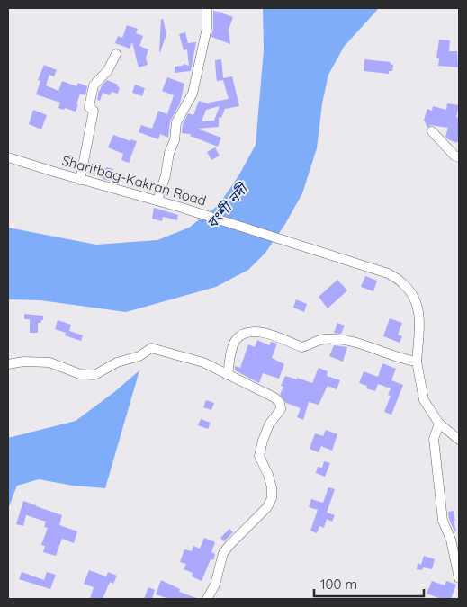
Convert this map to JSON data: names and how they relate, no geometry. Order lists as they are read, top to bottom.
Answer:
{
  "streets": {
    "street": ["Sharifbag-Kakran Road"]
  },
  "water": ["বংশী নদী"],
  "scale_bar": "100 m"
}
